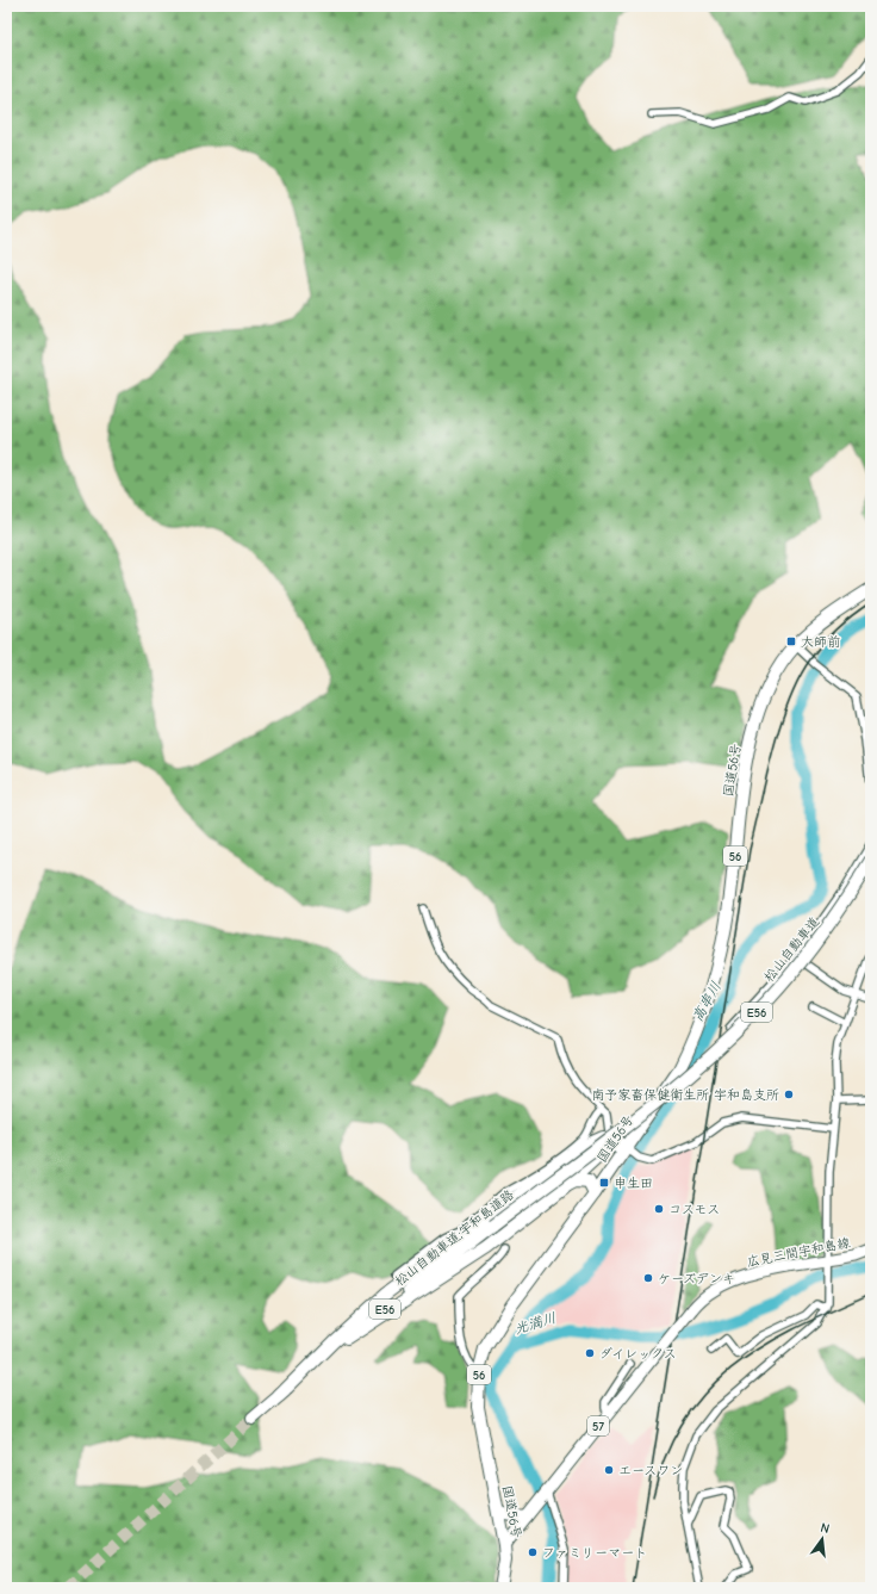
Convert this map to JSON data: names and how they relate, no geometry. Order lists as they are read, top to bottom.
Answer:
{
  "streets": {
    "highway": [
      "国道56号",
      "56",
      "松山自動車道",
      "E56",
      "松山自動車道;宇和島道路"
    ],
    "main road": ["広見三間宇和島線", "57"]
  },
  "crossings": [
    ["国道56号", "57"],
    ["松山自動車道", "松山自動車道;宇和島道路"],
    ["広見三間宇和島線", "57"]
  ],
  "water": ["高串川", "光満川"],
  "places": {
    "transit": ["大師前", "申生田"],
    "other": [
      "南予家畜保健衛生所 宇和島支所",
      "コスモス",
      "ケーズデンキ",
      "ダイレックス",
      "エースワン",
      "ファミリーマート"
    ]
  },
  "north": "top"
}
